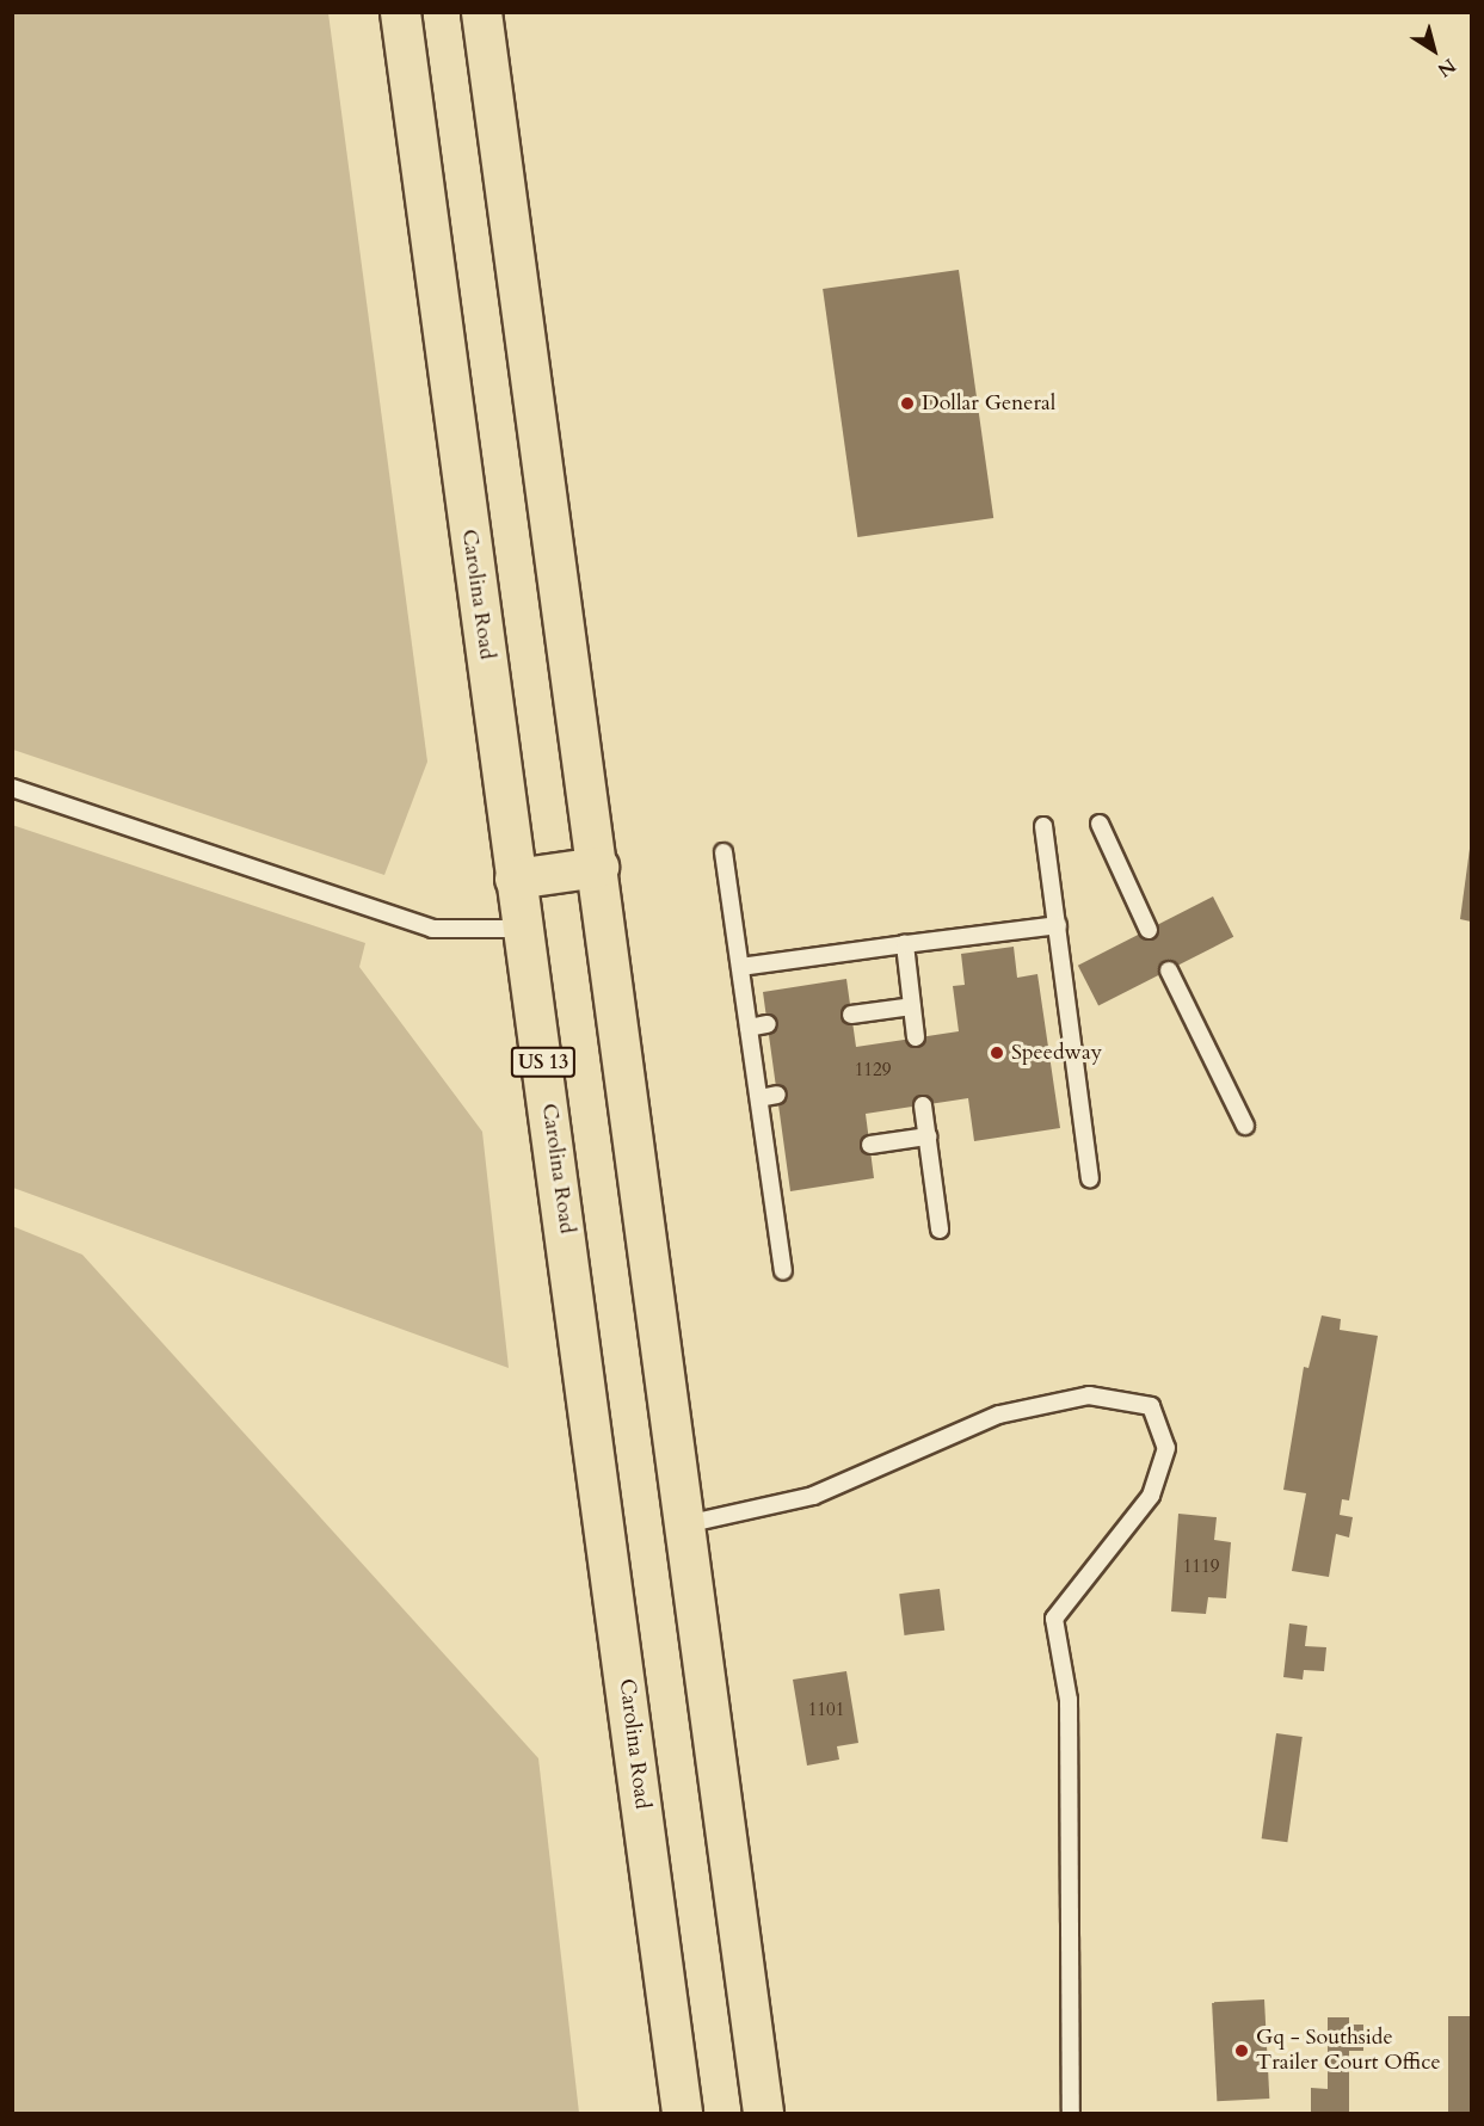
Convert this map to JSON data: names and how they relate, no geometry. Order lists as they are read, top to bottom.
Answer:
{
  "streets": {
    "highway": ["Carolina Road", "US 13"]
  },
  "places": ["Dollar General", "Speedway", "Gq - Southside Trailer Court Office"],
  "house_numbers": ["1129", "1119", "1101"],
  "north": "bottom right"
}
